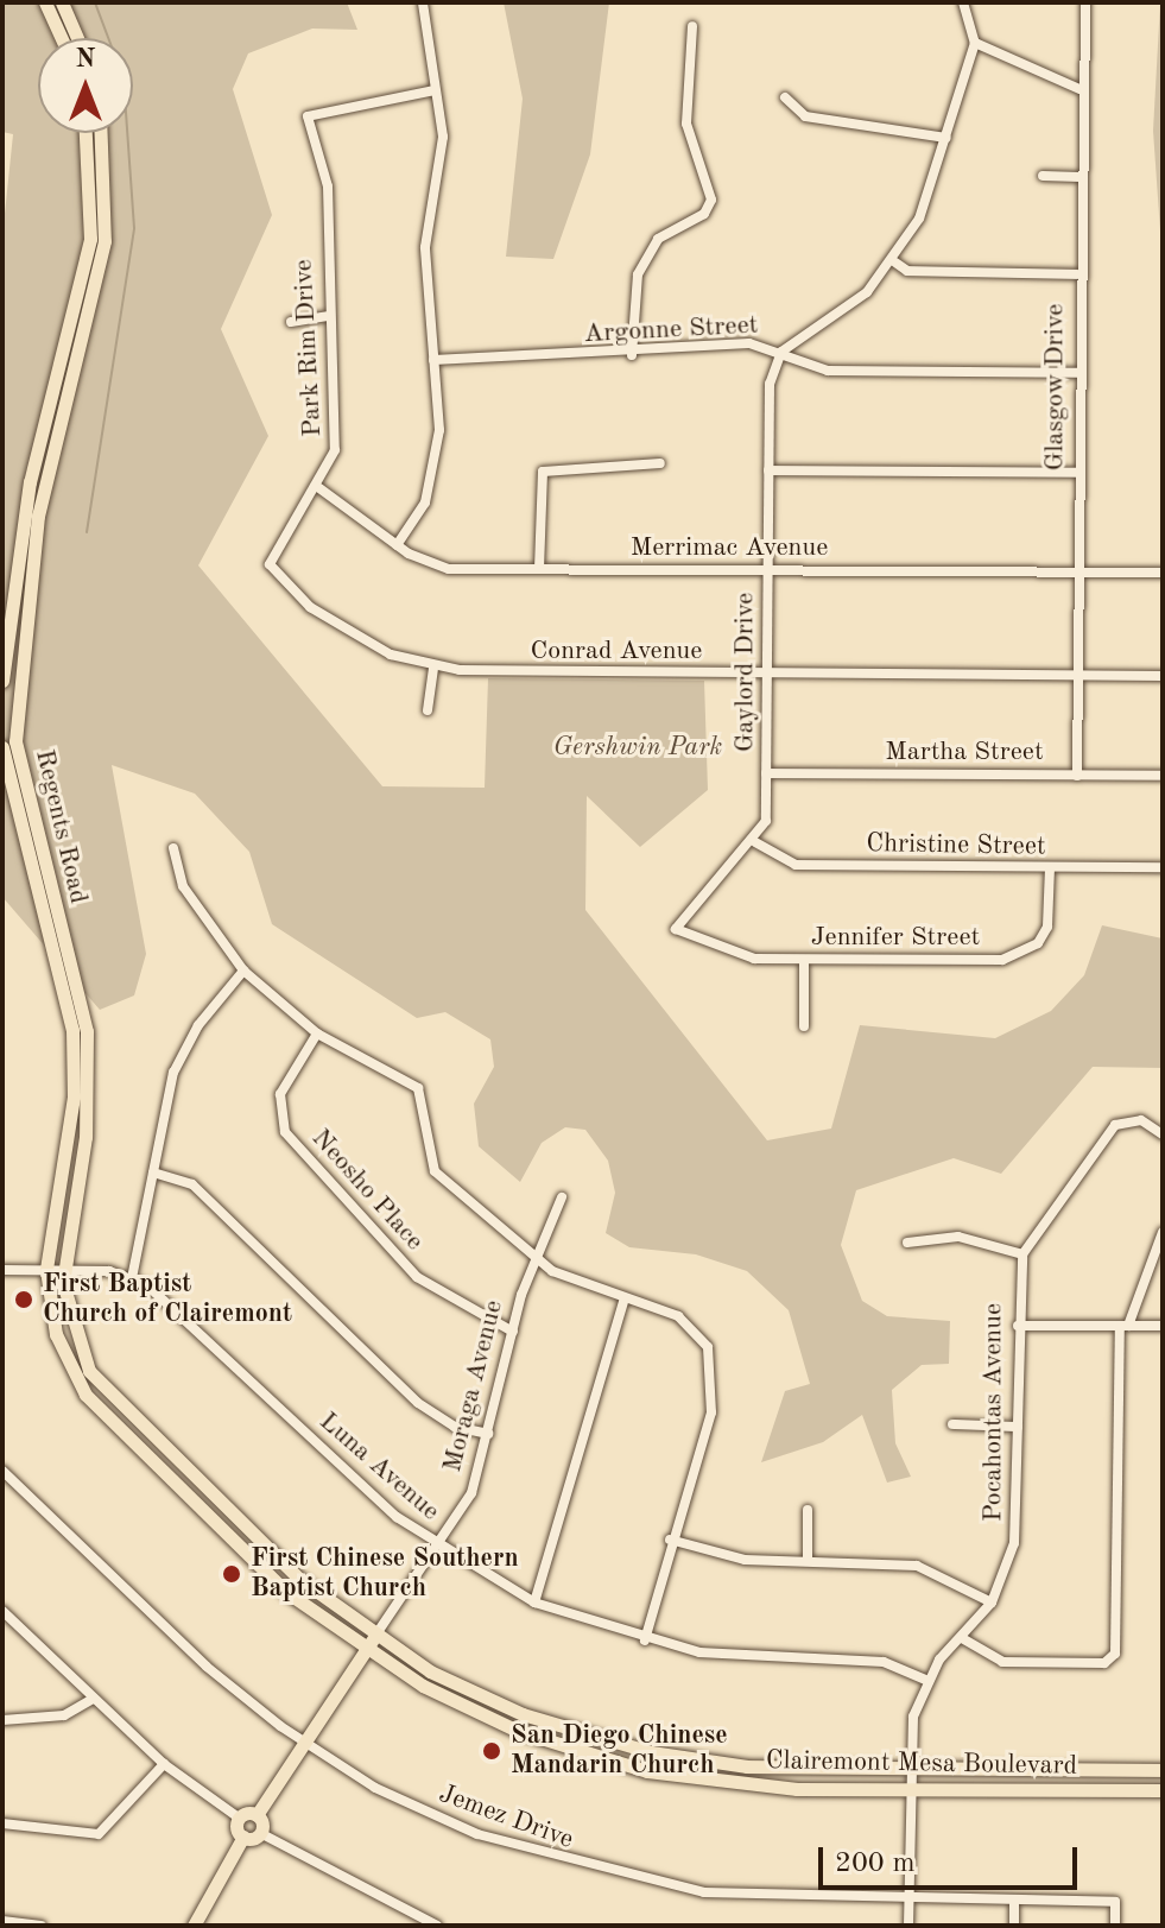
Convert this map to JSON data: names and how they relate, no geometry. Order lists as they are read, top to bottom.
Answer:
{
  "streets": {
    "main road": ["Regents Road", "Moraga Avenue", "Clairemont Mesa Boulevard"],
    "street": [
      "Argonne Street",
      "Park Rim Drive",
      "Glasgow Drive",
      "Merrimac Avenue",
      "Conrad Avenue",
      "Gaylord Drive",
      "Martha Street",
      "Christine Street",
      "Jennifer Street",
      "Neosho Place",
      "Pocahontas Avenue",
      "Luna Avenue",
      "Jemez Drive"
    ]
  },
  "crossings": [
    ["Argonne Street", "Glasgow Drive"],
    ["Argonne Street", "Gaylord Drive"],
    ["Park Rim Drive", "Merrimac Avenue"],
    ["Park Rim Drive", "Conrad Avenue"],
    ["Glasgow Drive", "Merrimac Avenue"],
    ["Glasgow Drive", "Conrad Avenue"],
    ["Glasgow Drive", "Martha Street"],
    ["Merrimac Avenue", "Gaylord Drive"],
    ["Conrad Avenue", "Gaylord Drive"],
    ["Gaylord Drive", "Martha Street"],
    ["Gaylord Drive", "Christine Street"],
    ["Gaylord Drive", "Jennifer Street"],
    ["Regents Road", "Luna Avenue"],
    ["Regents Road", "Clairemont Mesa Boulevard"],
    ["Christine Street", "Jennifer Street"],
    ["Neosho Place", "Moraga Avenue"],
    ["Moraga Avenue", "Luna Avenue"],
    ["Moraga Avenue", "Clairemont Mesa Boulevard"],
    ["Moraga Avenue", "Jemez Drive"],
    ["Pocahontas Avenue", "Luna Avenue"],
    ["Luna Avenue", "Clairemont Mesa Boulevard"]
  ],
  "parks": ["Gershwin Park"],
  "places": ["First Baptist Church of Clairemont", "First Chinese Southern Baptist Church", "San Diego Chinese Mandarin Church"],
  "scale_bar": "200 m",
  "north": "top"
}
